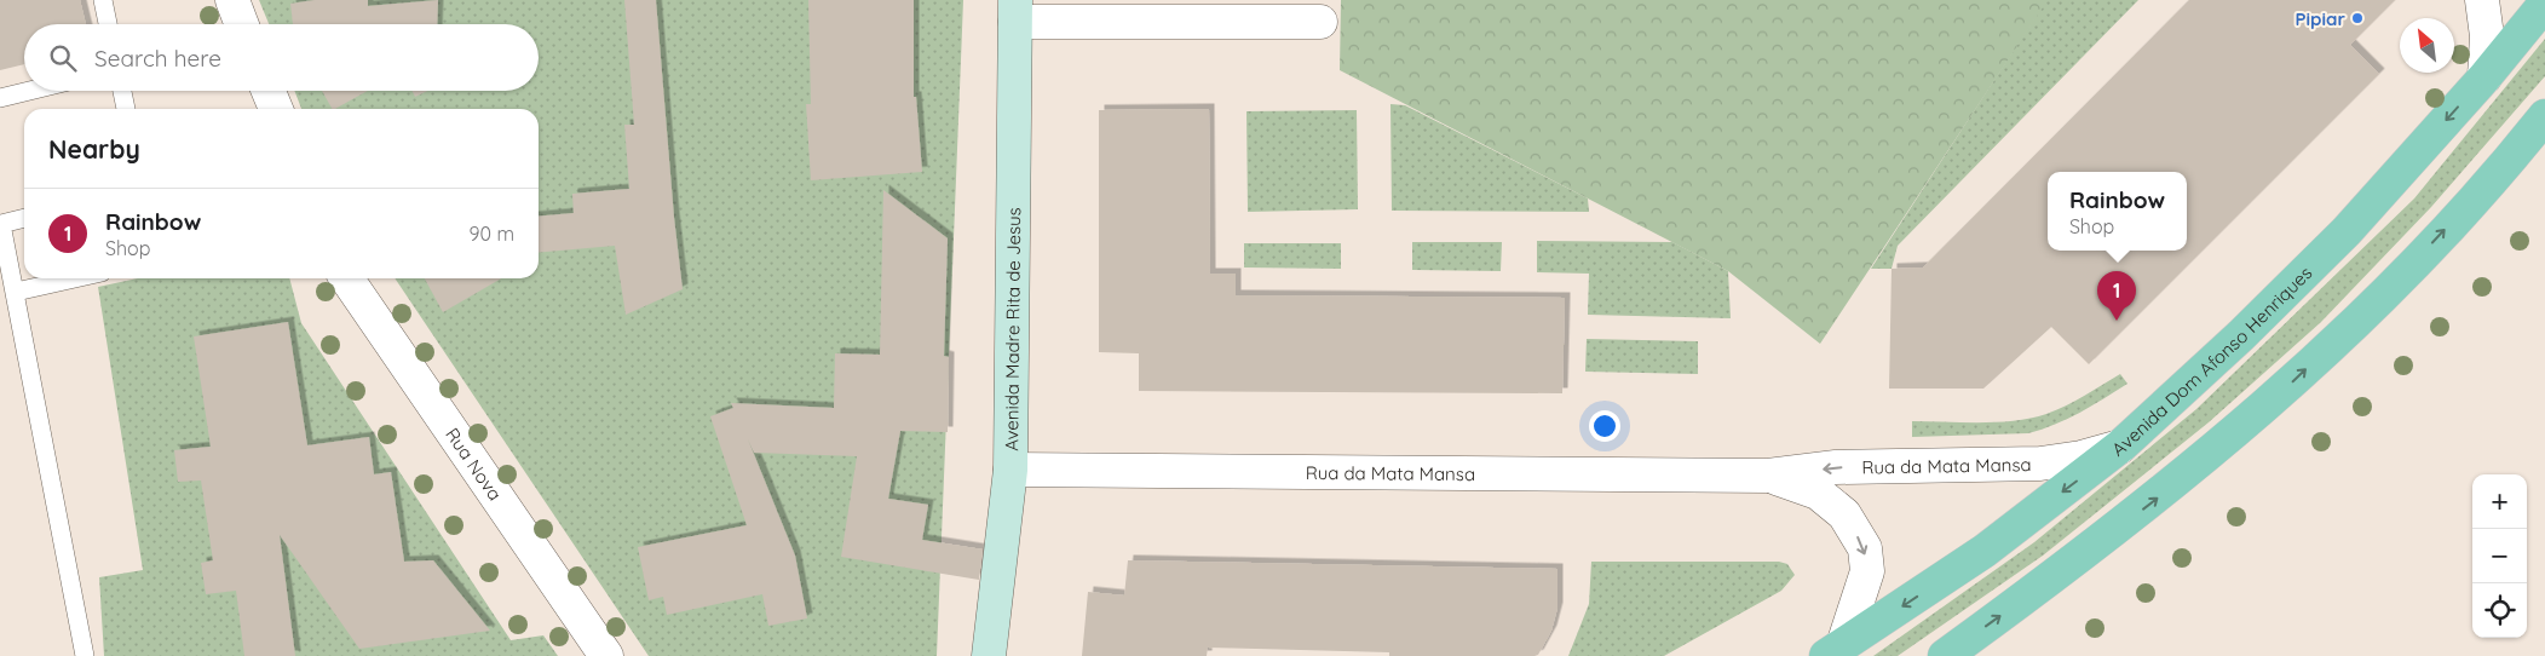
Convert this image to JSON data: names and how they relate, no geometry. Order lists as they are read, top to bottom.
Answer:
{
  "streets": {
    "main road": ["Avenida Dom Afonso Henriques"],
    "street": ["Avenida Madre Rita de Jesus", "Rua Nova", "Rua da Mata Mansa"]
  },
  "crossings": [
    ["Avenida Madre Rita de Jesus", "Rua da Mata Mansa"],
    ["Avenida Dom Afonso Henriques", "Rua da Mata Mansa"]
  ],
  "places": ["Pipiar"],
  "north": "top left",
  "page": {
    "search": "Search here",
    "heading": "Nearby",
    "popup": ["Rainbow", "Shop"],
    "list": [
      {
        "mark": "1",
        "name": "Rainbow",
        "note": "Shop",
        "value": "90 m"
      }
    ],
    "pins": "1",
    "map_buttons": ["+", "−"]
  }
}
